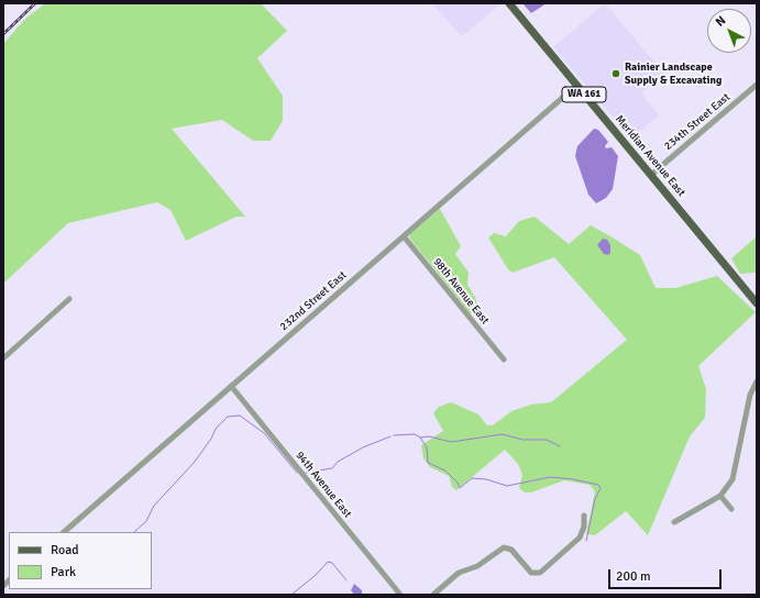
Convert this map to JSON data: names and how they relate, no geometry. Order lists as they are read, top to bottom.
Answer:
{
  "streets": {
    "main road": ["WA 161", "Meridian Avenue East"],
    "street": [
      "234th Street East",
      "98th Avenue East",
      "232nd Street East",
      "94th Avenue East"
    ]
  },
  "crossings": [
    ["234th Street East", "Meridian Avenue East"],
    ["Meridian Avenue East", "232nd Street East"],
    ["98th Avenue East", "232nd Street East"],
    ["232nd Street East", "94th Avenue East"]
  ],
  "places": ["Rainier Landscape Supply & Excavating"],
  "legend": ["Road", "Park"],
  "scale_bar": "200 m",
  "north": "top left"
}
